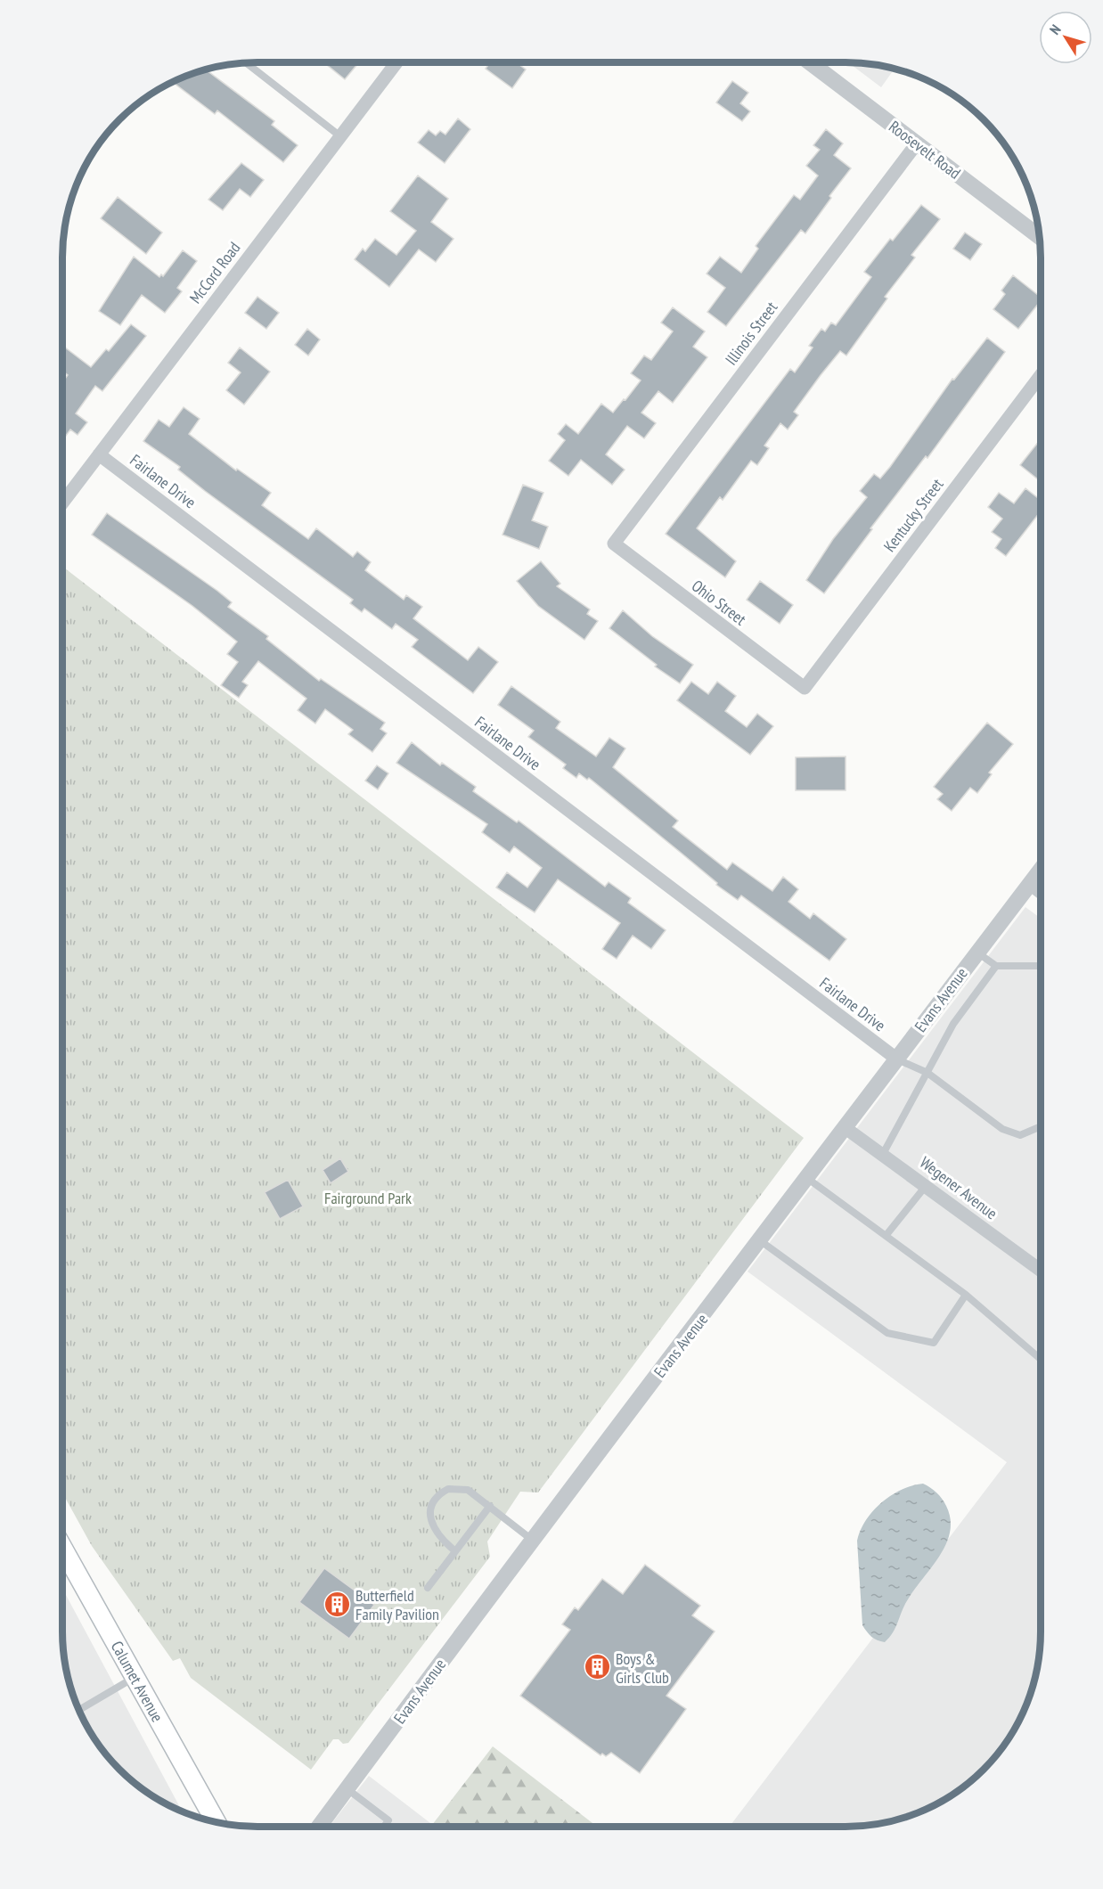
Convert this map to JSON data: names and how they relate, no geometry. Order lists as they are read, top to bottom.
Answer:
{
  "streets": {
    "main road": ["Calumet Avenue"],
    "street": [
      "Roosevelt Road",
      "McCord Road",
      "Illinois Street",
      "Fairlane Drive",
      "Kentucky Street",
      "Ohio Street",
      "Evans Avenue",
      "Wegener Avenue"
    ]
  },
  "crossings": [
    ["Roosevelt Road", "Illinois Street"],
    ["McCord Road", "Fairlane Drive"],
    ["Illinois Street", "Ohio Street"],
    ["Fairlane Drive", "Evans Avenue"],
    ["Kentucky Street", "Ohio Street"],
    ["Evans Avenue", "Wegener Avenue"]
  ],
  "parks": ["Fairground Park"],
  "places": {
    "building": ["Butterfield Family Pavilion", "Boys & Girls Club"]
  },
  "north": "top left"
}
